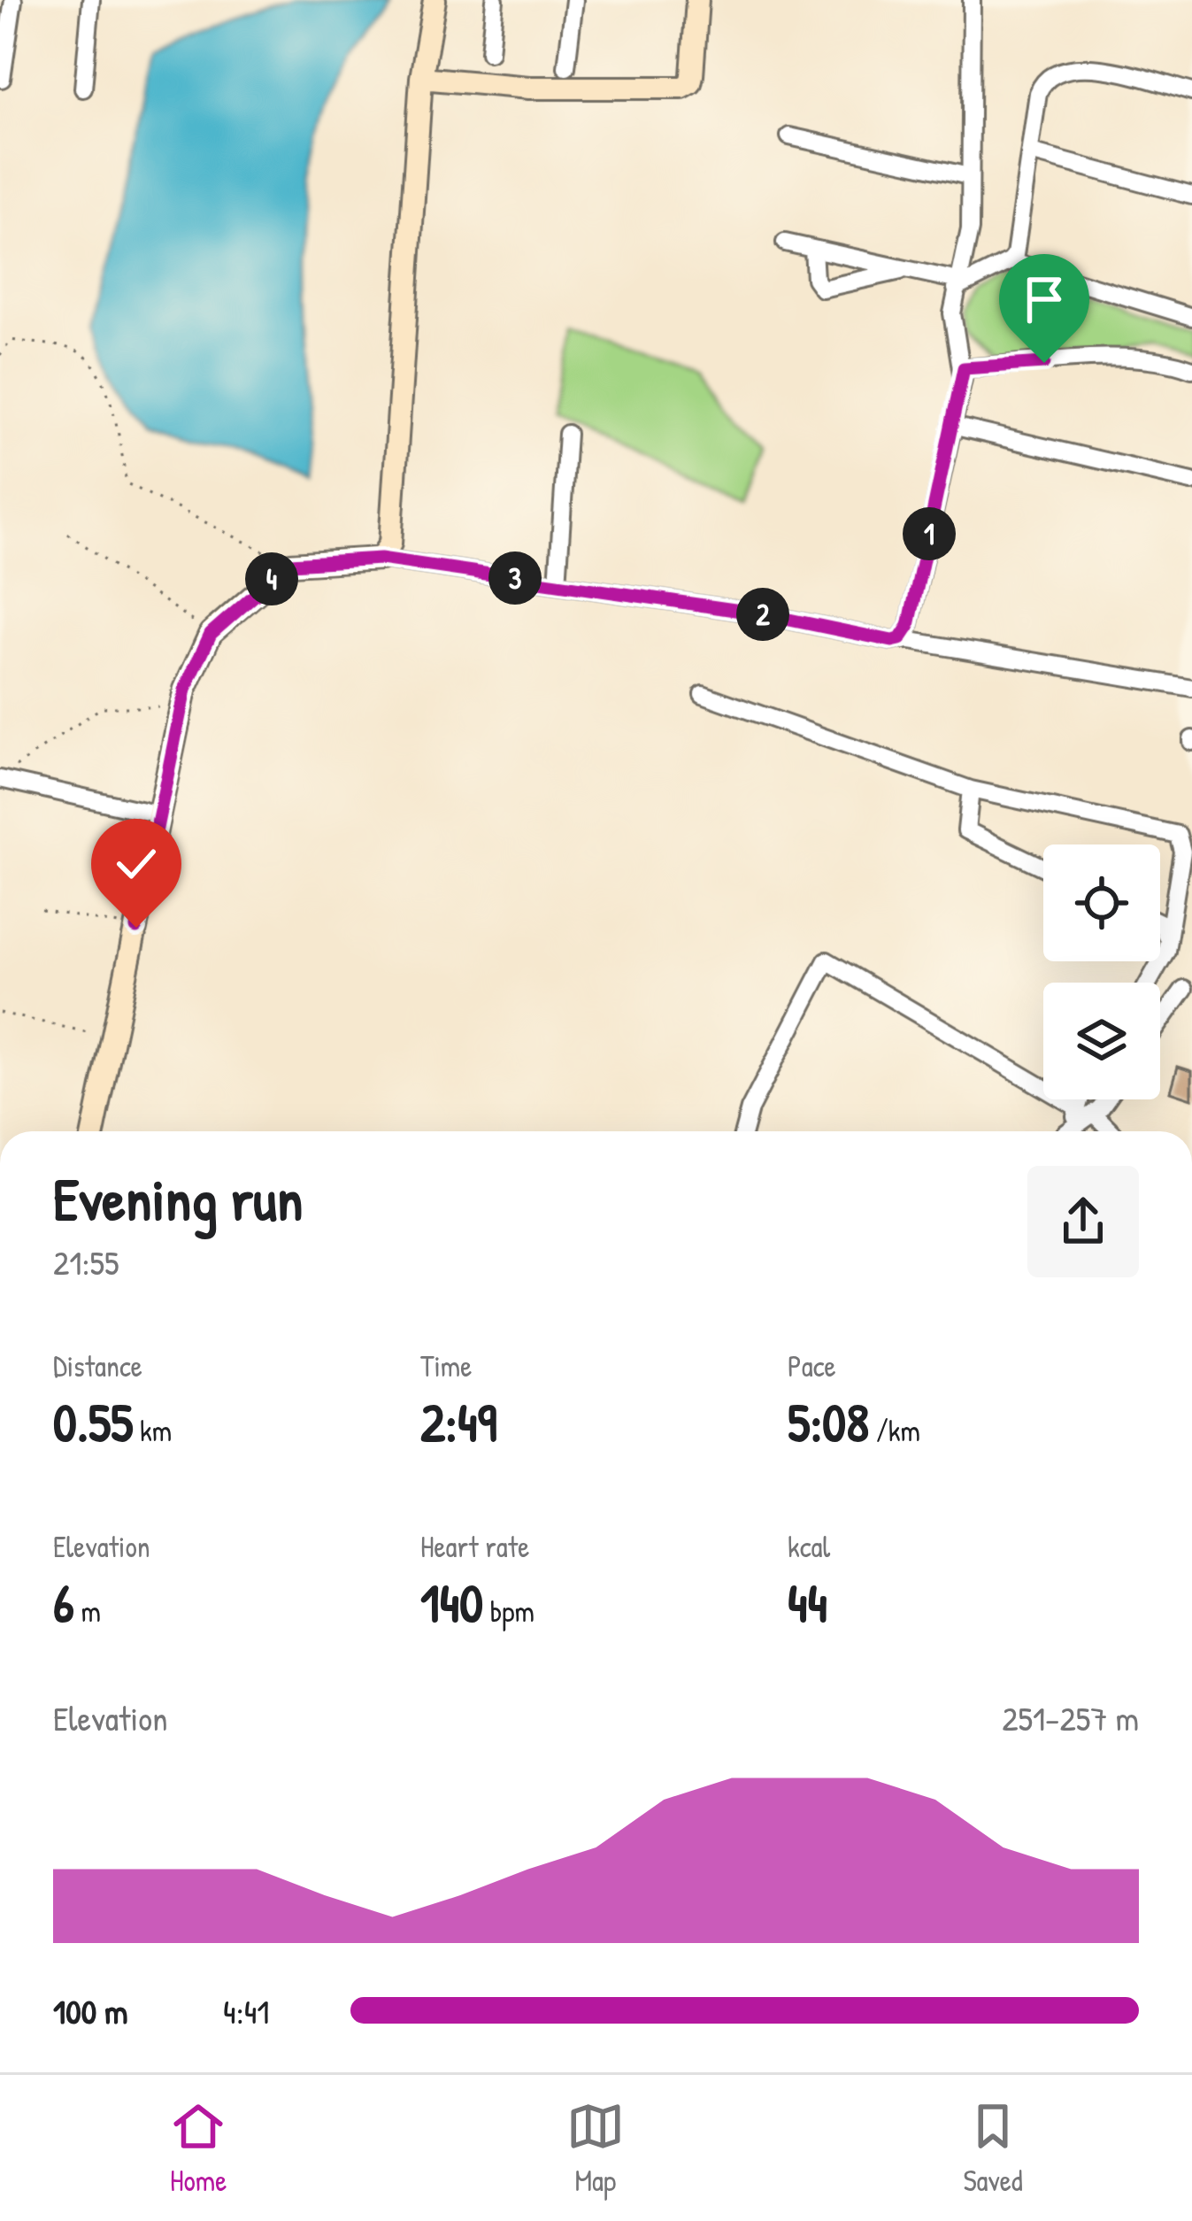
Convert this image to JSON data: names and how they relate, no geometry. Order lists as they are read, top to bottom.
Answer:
{
  "page": {
    "pins": [
      "1",
      "3",
      "4",
      "2"
    ],
    "heading": ["Evening run", "21:55"],
    "stats": [
      ["Distance", "0.55 km"],
      ["Time", "2:49"],
      ["Pace", "5:08 /km"],
      ["Elevation", "6 m"],
      ["Heart rate", "140 bpm"],
      ["kcal", "44"]
    ],
    "chart": ["Elevation", "251–257 m"],
    "list": [
      {
        "name": "100 m",
        "note": "4:41"
      }
    ],
    "tabs": ["Home", "Map", "Saved"]
  }
}
